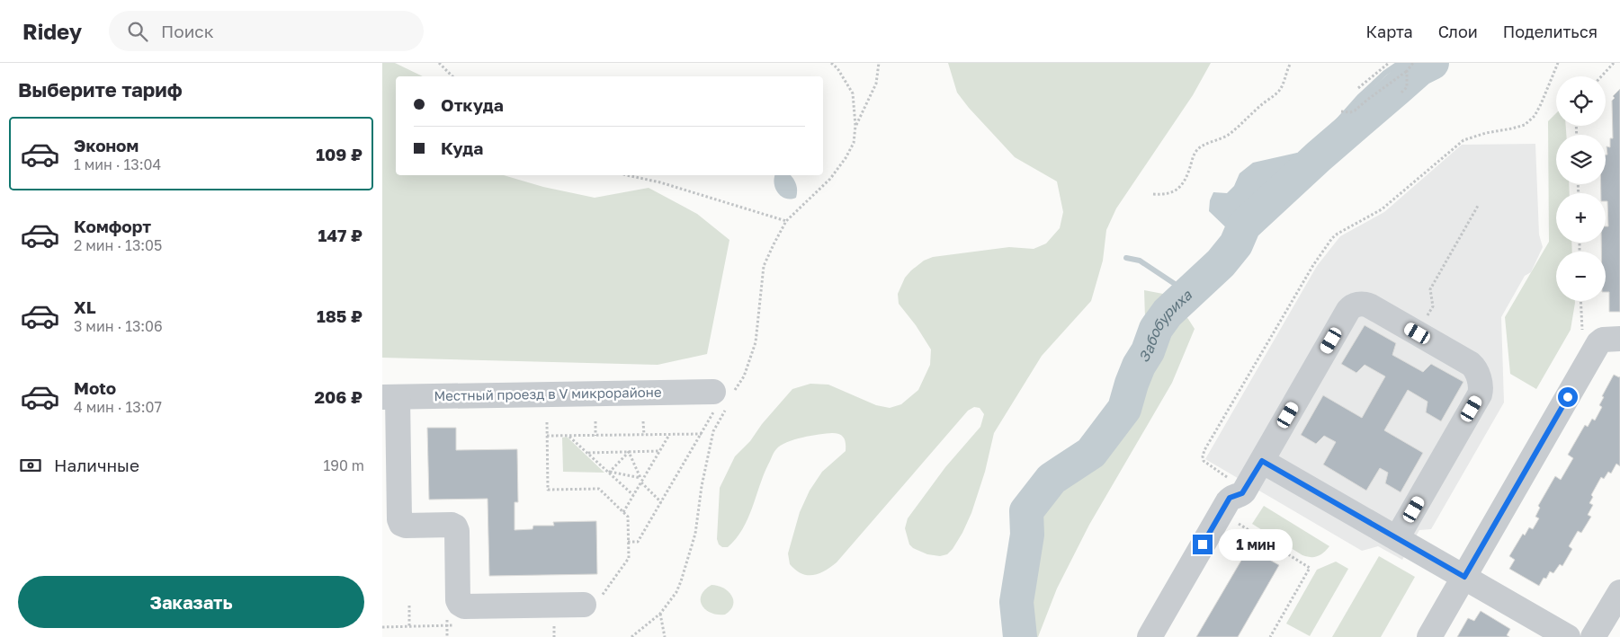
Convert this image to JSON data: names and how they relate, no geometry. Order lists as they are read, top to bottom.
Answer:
{
  "streets": {
    "street": ["Местный проезд в V микрорайоне"]
  },
  "water": ["Забобуриха"],
  "page": {
    "header": "Ridey",
    "search": "Поиск",
    "nav": ["Карта", "Слои", "Поделиться"],
    "heading": "Выберите тариф",
    "map_buttons": ["+", "−"],
    "banner": ["Откуда", "Куда"],
    "list": [
      {
        "name": "Эконом",
        "note": "1 мин · 13:04",
        "value": "109 ₽"
      },
      {
        "name": "Комфорт",
        "note": "2 мин · 13:05",
        "value": "147 ₽"
      },
      {
        "name": "XL",
        "note": "3 мин · 13:06",
        "value": "185 ₽"
      },
      {
        "name": "Moto",
        "note": "4 мин · 13:07",
        "value": "206 ₽"
      }
    ],
    "pay": ["Наличные", "190 m"],
    "bubble": "1 мин",
    "buttons": "Заказать"
  }
}
